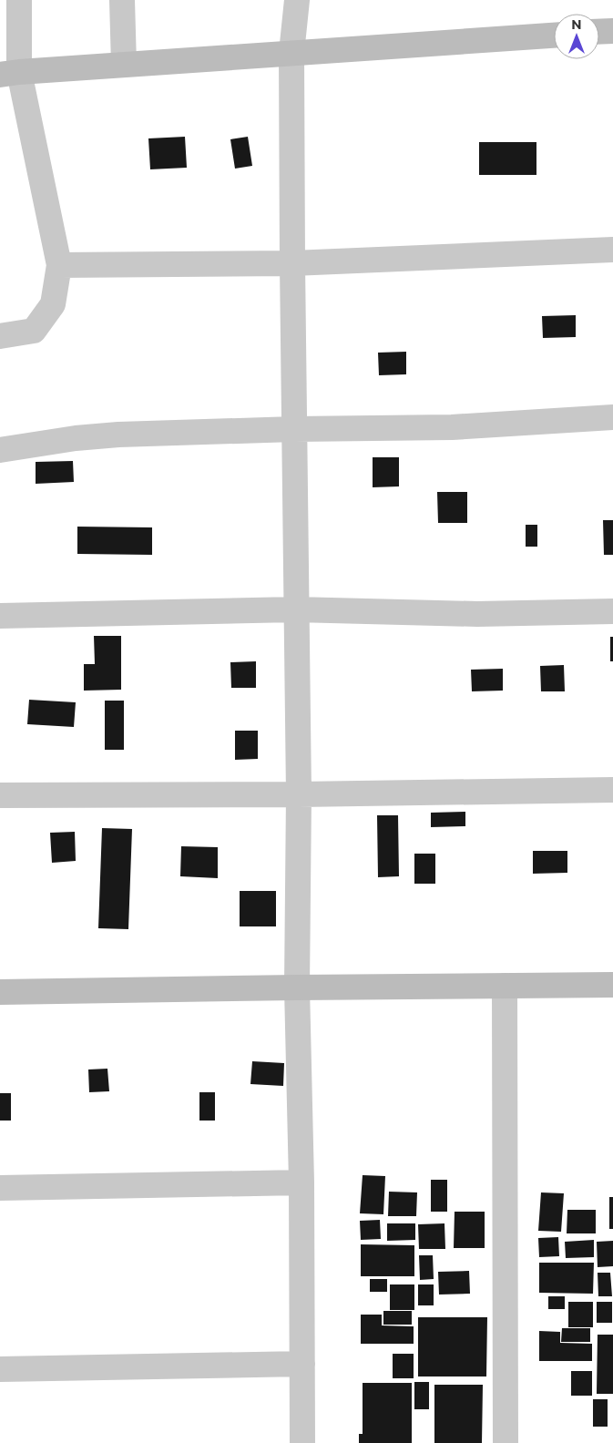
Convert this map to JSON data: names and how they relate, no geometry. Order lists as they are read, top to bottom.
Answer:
{
  "north": "top"
}
